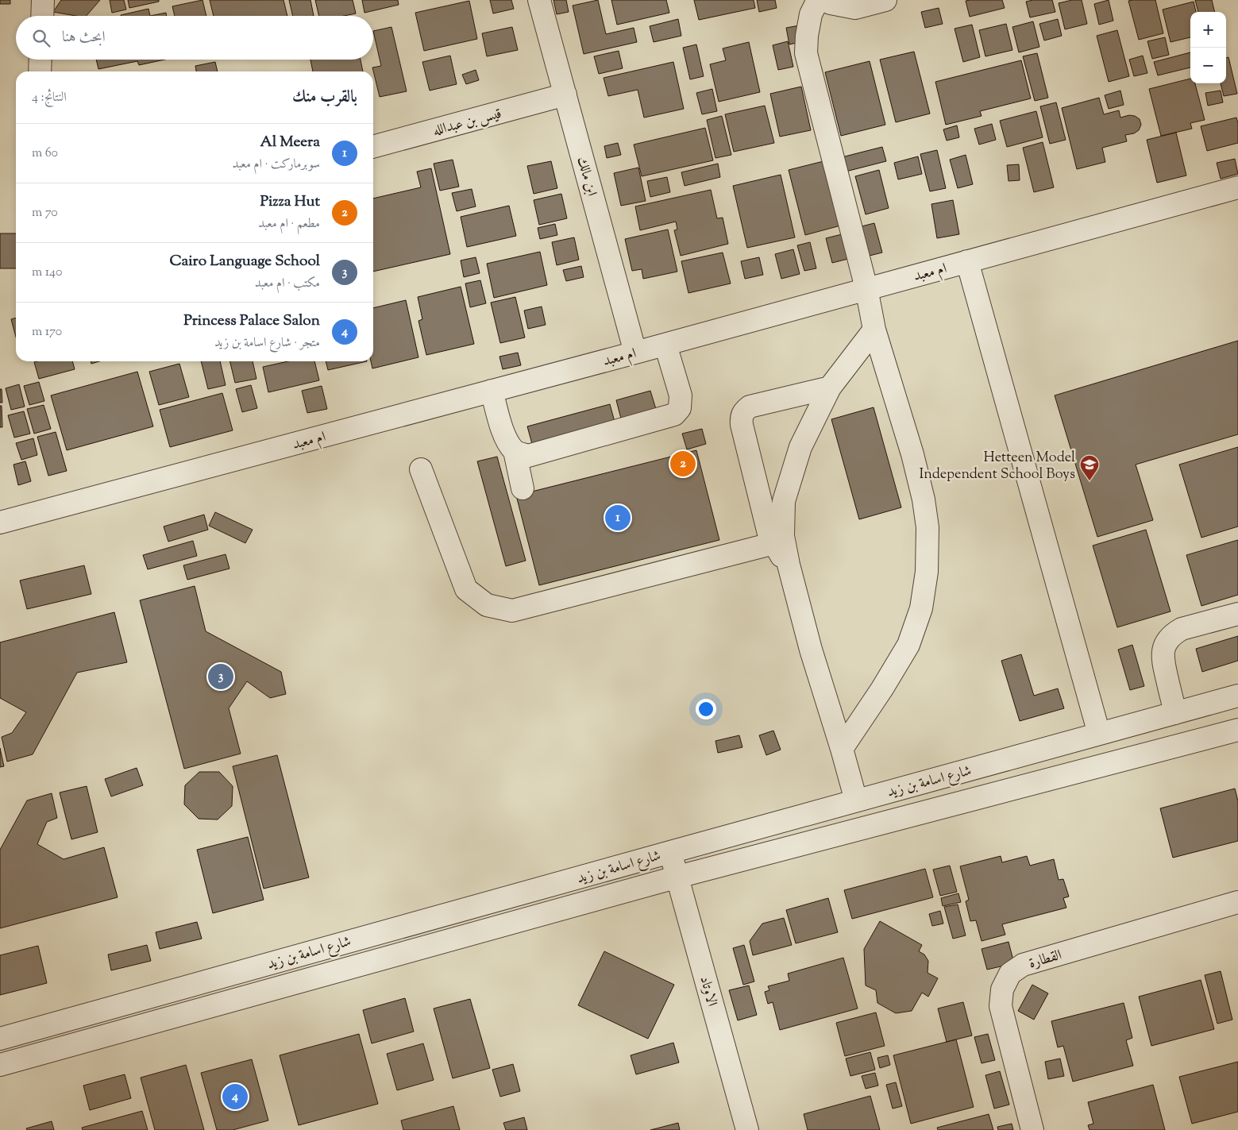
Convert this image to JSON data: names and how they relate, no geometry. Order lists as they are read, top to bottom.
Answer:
{
  "streets": {
    "street": [
      "قيس بن عبدالله",
      "ابن مالك",
      "ام معبد",
      "شارع اسامة بن زيد",
      "القطارة",
      "الاوتاد"
    ]
  },
  "crossings": [
    ["قيس بن عبدالله", "ابن مالك"],
    ["ابن مالك", "ام معبد"],
    ["شارع اسامة بن زيد", "الاوتاد"]
  ],
  "places": {
    "school or university": ["Hetteen Model Independent School Boys"]
  },
  "page": {
    "map_buttons": ["+", "−"],
    "search": "ابحث هنا",
    "heading": ["بالقرب منك", "النتائج: 4"],
    "list": [
      {
        "mark": "1",
        "name": "Al Meera",
        "note": "سوبرماركت · ام معبد",
        "value": "60 m"
      },
      {
        "mark": "2",
        "name": "Pizza Hut",
        "note": "مطعم · ام معبد",
        "value": "70 m"
      },
      {
        "mark": "3",
        "name": "Cairo Language School",
        "note": "مكتب · ام معبد",
        "value": "140 m"
      },
      {
        "mark": "4",
        "name": "Princess Palace Salon",
        "note": "متجر · شارع اسامة بن زيد",
        "value": "170 m"
      }
    ],
    "pins": [
      "2",
      "1",
      "3",
      "4"
    ]
  }
}
